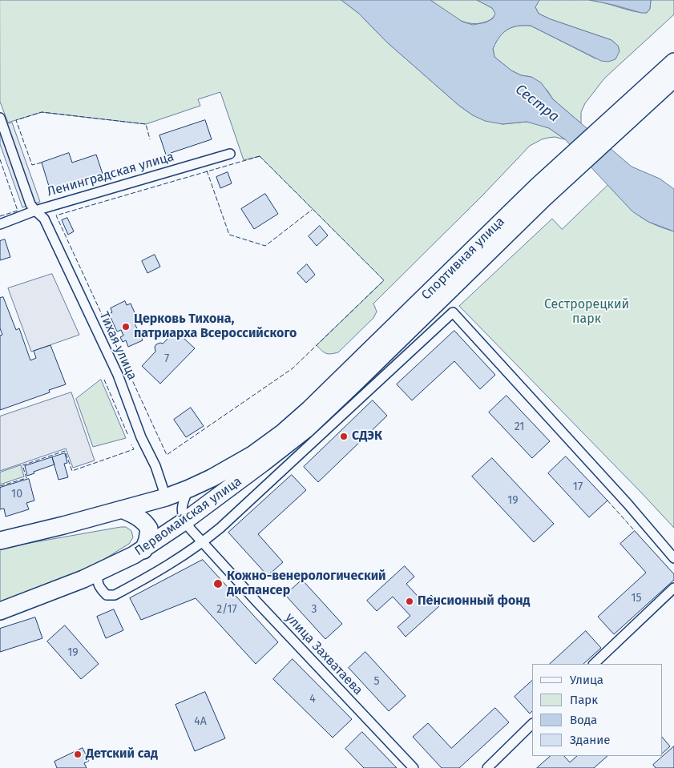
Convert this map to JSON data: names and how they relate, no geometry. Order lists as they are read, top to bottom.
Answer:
{
  "streets": {
    "highway": ["Спортивная улица", "Первомайская улица"],
    "street": ["Ленинградская улица", "Тихая улица", "улица Захватаева"]
  },
  "crossings": [
    ["Ленинградская улица", "Тихая улица"],
    ["Спортивная улица", "Первомайская улица"],
    ["Тихая улица", "Первомайская улица"],
    ["Первомайская улица", "улица Захватаева"]
  ],
  "water": ["Сестра"],
  "parks": ["Сестрорецкий парк"],
  "places": [
    "Церковь Тихона, патриарха Всероссийского",
    "СДЭК",
    "Кожно-венерологический диспансер",
    "Пенсионный фонд",
    "Детский сад"
  ],
  "house_numbers": [
    "7",
    "21",
    "17",
    "10",
    "19",
    "15",
    "2/17",
    "3",
    "19",
    "5",
    "4",
    "4А"
  ],
  "legend": [
    "Улица",
    "Парк",
    "Вода",
    "Здание"
  ]
}
